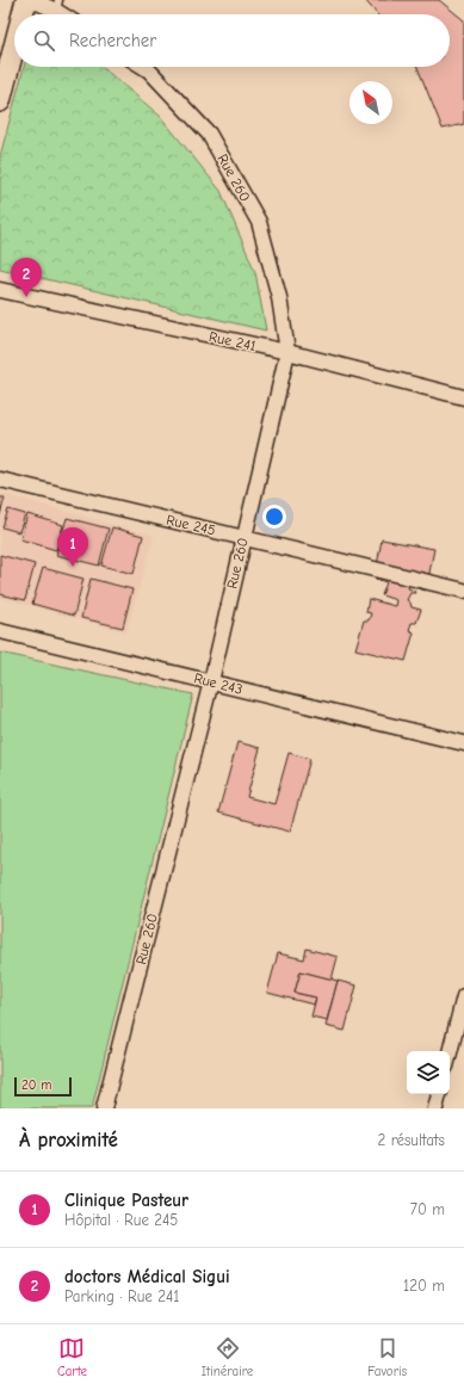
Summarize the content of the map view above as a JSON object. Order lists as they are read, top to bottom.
{
  "streets": {
    "street": [
      "Rue 260",
      "Rue 241",
      "Rue 245",
      "Rue 243"
    ]
  },
  "crossings": [
    ["Rue 260", "Rue 241"],
    ["Rue 260", "Rue 245"],
    ["Rue 260", "Rue 243"]
  ],
  "scale_bar": "20 m",
  "north": "top left",
  "page": {
    "search": "Rechercher",
    "pins": ["2", "1"],
    "scale": "20 m",
    "heading": ["À proximité", "2 résultats"],
    "list": [
      {
        "mark": "1",
        "name": "Clinique Pasteur",
        "note": "Hôpital · Rue 245",
        "value": "70 m"
      },
      {
        "mark": "2",
        "name": "doctors Médical Sigui",
        "note": "Parking · Rue 241",
        "value": "120 m"
      }
    ],
    "nav": ["Carte", "Itinéraire", "Favoris"]
  }
}
